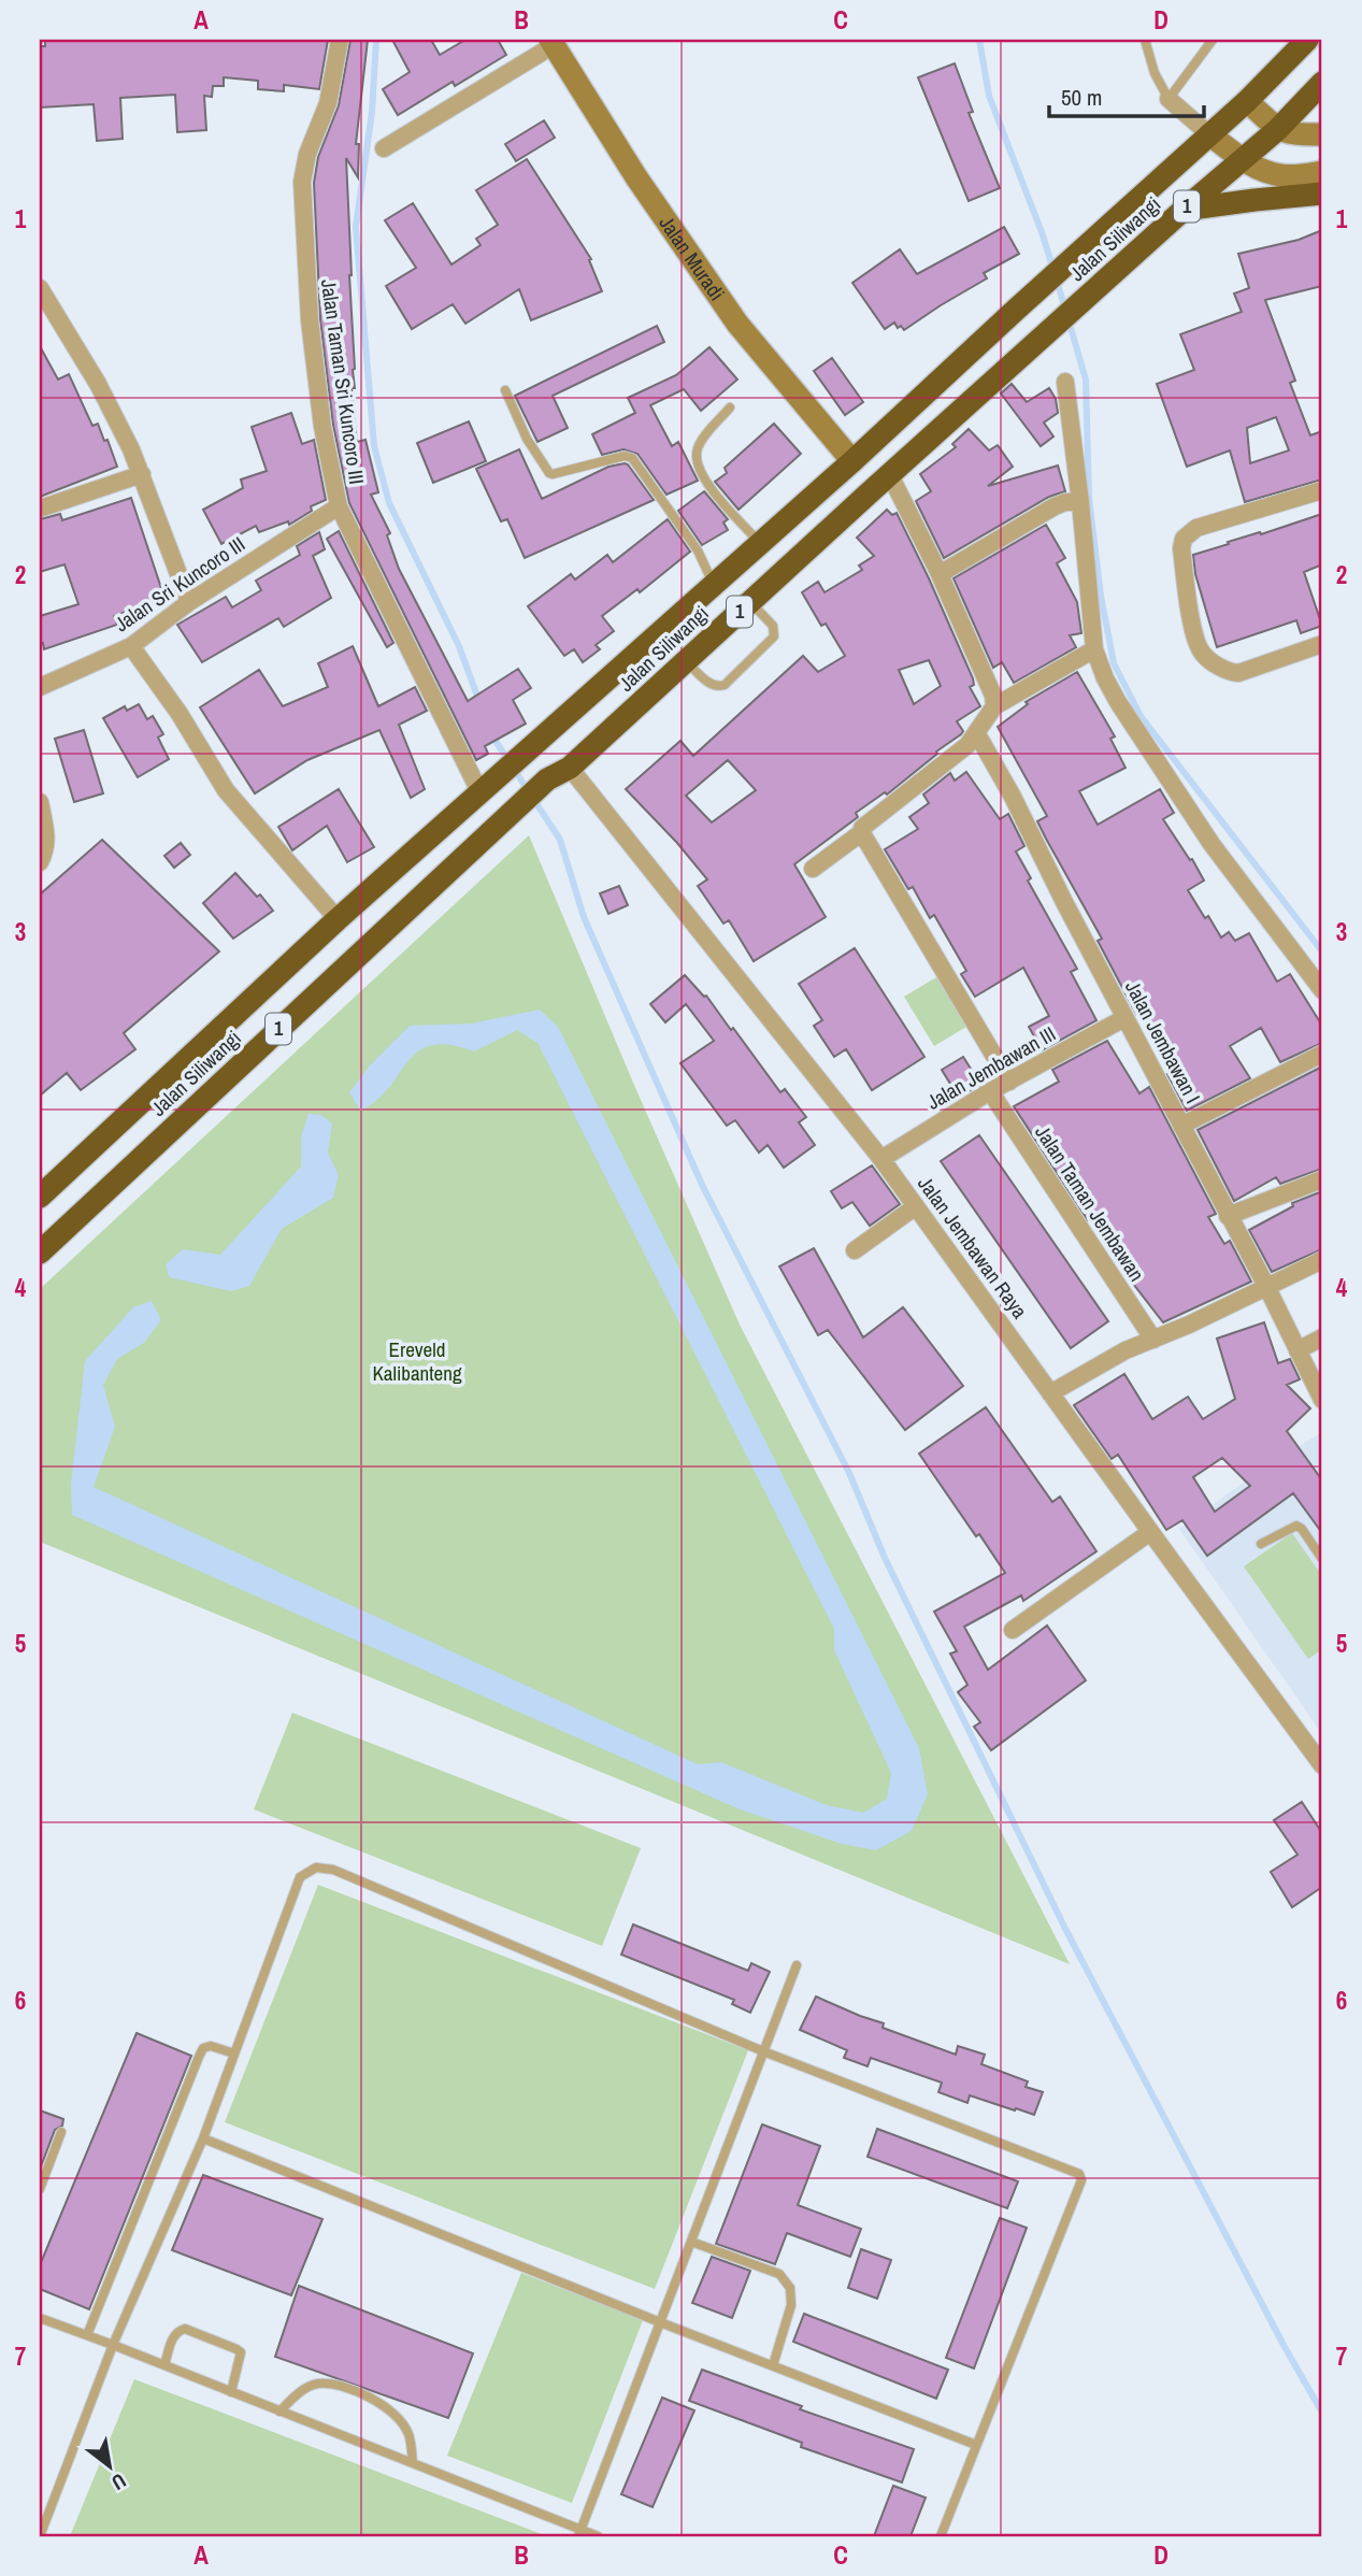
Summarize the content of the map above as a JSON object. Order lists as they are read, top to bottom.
{
  "streets": {
    "highway": ["1", "Jalan Siliwangi"],
    "street": [
      "Jalan Muradi",
      "Jalan Taman Sri Kuncoro III",
      "Jalan Sri Kuncoro III",
      "Jalan Jembawan I",
      "Jalan Jembawan III",
      "Jalan Taman Jembawan",
      "Jalan Jembawan Raya"
    ]
  },
  "crossings": [
    ["Jalan Siliwangi", "Jalan Muradi"],
    ["Jalan Siliwangi", "Jalan Taman Sri Kuncoro III"],
    ["Jalan Siliwangi", "Jalan Jembawan Raya"],
    ["Jalan Taman Sri Kuncoro III", "Jalan Sri Kuncoro III"],
    ["Jalan Jembawan I", "Jalan Jembawan III"],
    ["Jalan Jembawan III", "Jalan Taman Jembawan"],
    ["Jalan Jembawan III", "Jalan Jembawan Raya"]
  ],
  "parks": ["Ereveld Kalibanteng"],
  "scale_bar": "50 m",
  "north": "bottom right",
  "grid": {
    "columns": [
      "A",
      "B",
      "C",
      "D"
    ],
    "rows": [
      "1",
      "2",
      "3",
      "4",
      "5",
      "6",
      "7"
    ]
  }
}
